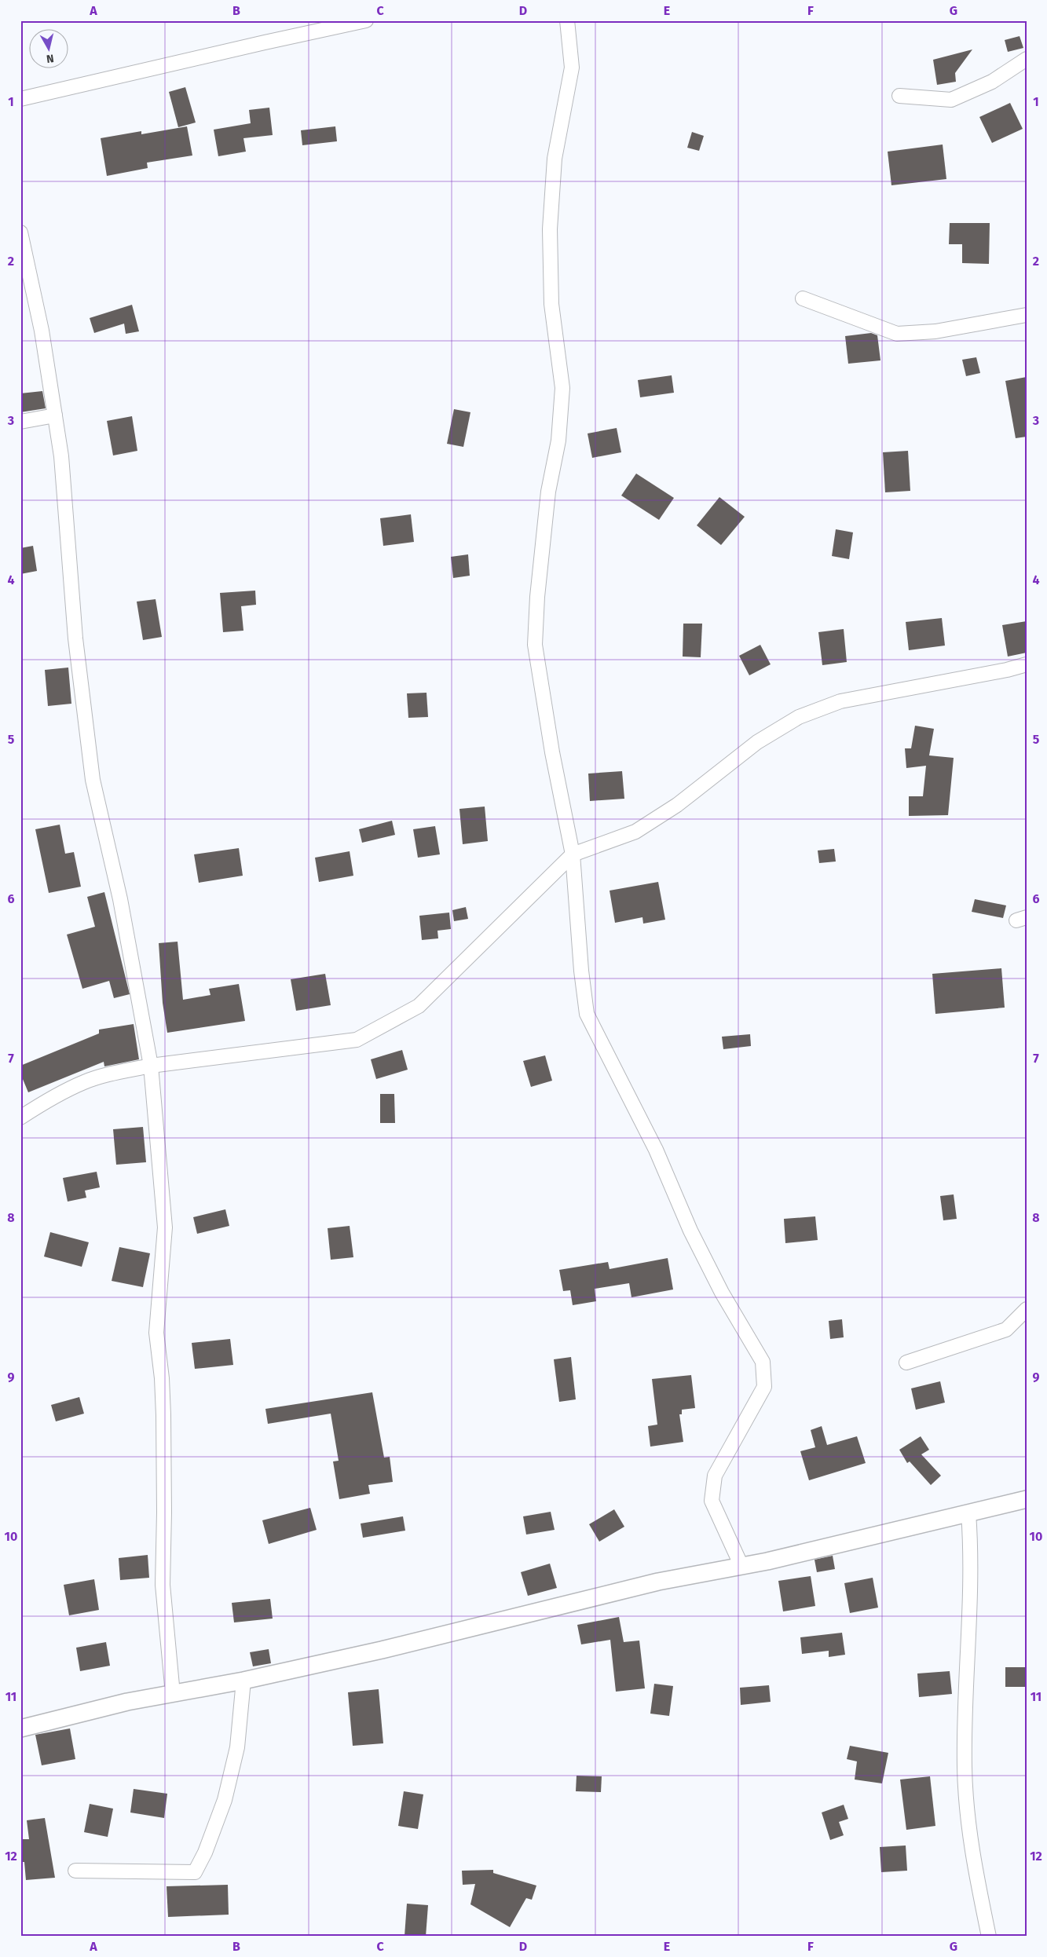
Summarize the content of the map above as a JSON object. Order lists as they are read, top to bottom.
{
  "north": "bottom",
  "grid": {
    "columns": [
      "A",
      "B",
      "C",
      "D",
      "E",
      "F",
      "G"
    ],
    "rows": [
      "1",
      "2",
      "3",
      "4",
      "5",
      "6",
      "7",
      "8",
      "9",
      "10",
      "11",
      "12"
    ]
  }
}
